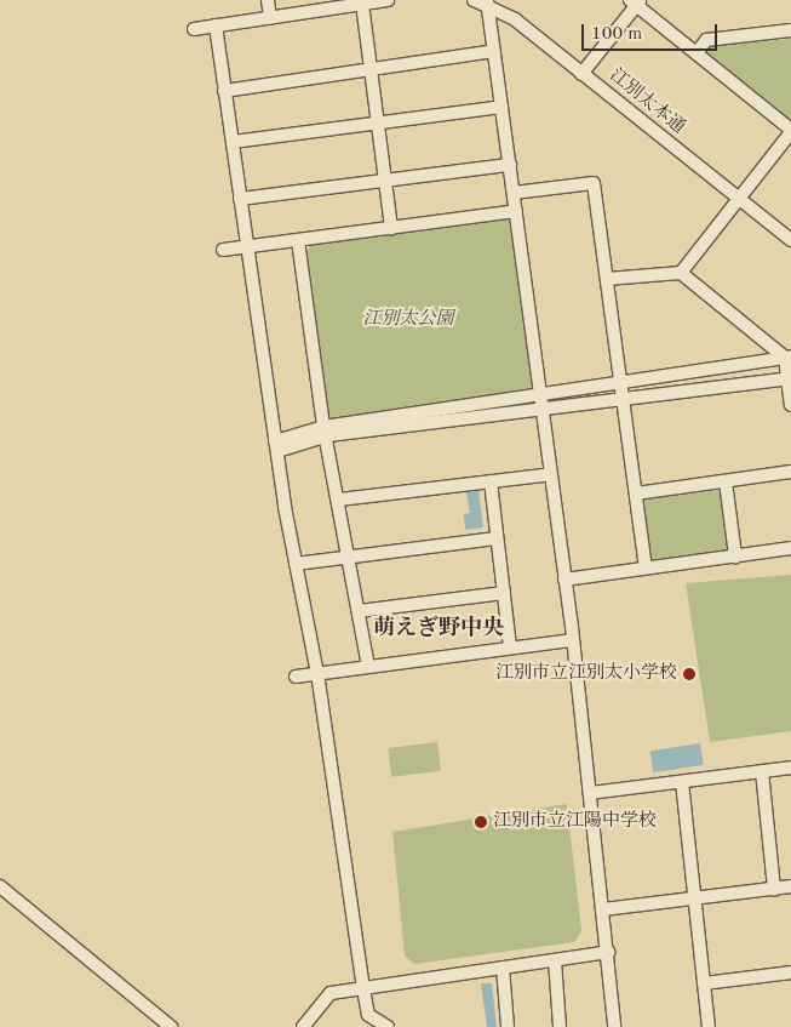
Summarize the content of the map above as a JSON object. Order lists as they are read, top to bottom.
{
  "streets": {
    "street": ["江別太本通"]
  },
  "districts": ["萌えぎ野中央"],
  "parks": ["江別太公園"],
  "places": ["江別市立江別太小学校", "江別市立江陽中学校"],
  "scale_bar": "100 m"
}
